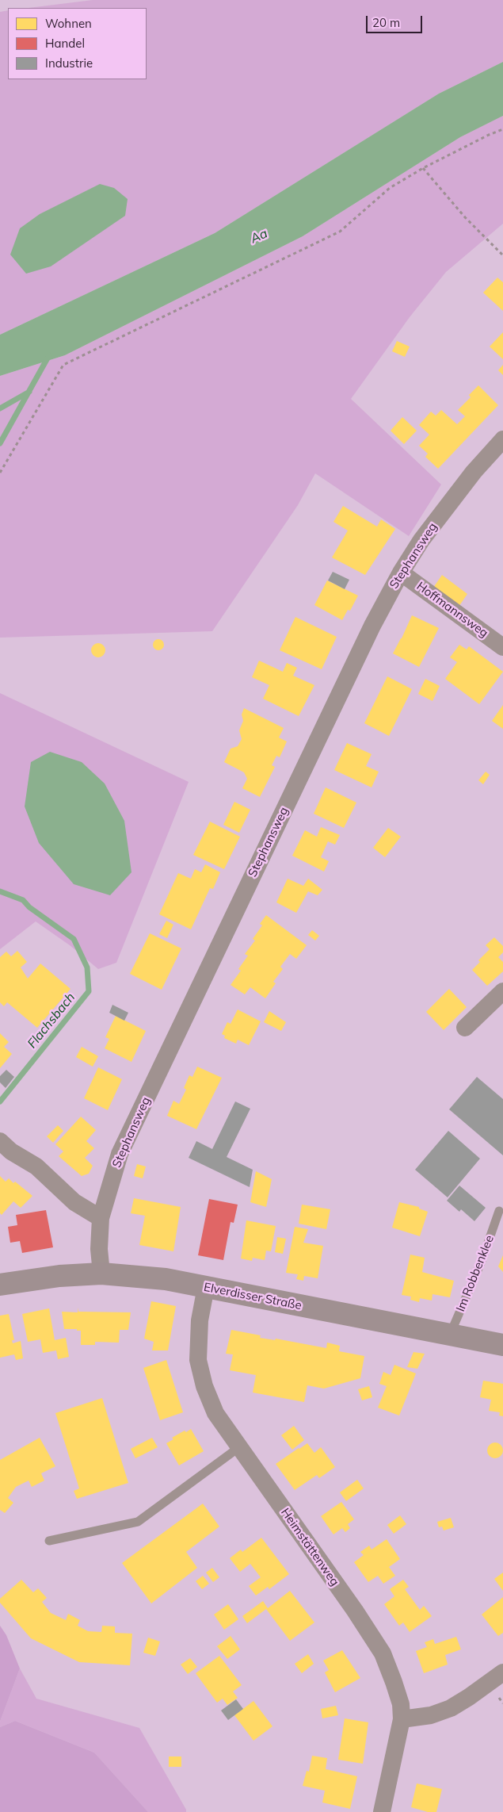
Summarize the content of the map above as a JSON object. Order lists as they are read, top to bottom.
{
  "streets": {
    "main road": ["Elverdisser Straße"],
    "street": ["Stephansweg", "Hoffmannsweg", "Heimstättenweg"],
    "lane": ["Im Robbenklee"]
  },
  "crossings": [
    ["Stephansweg", "Hoffmannsweg"],
    ["Stephansweg", "Elverdisser Straße"],
    ["Im Robbenklee", "Elverdisser Straße"],
    ["Elverdisser Straße", "Heimstättenweg"]
  ],
  "water": ["Aa", "Flachsbach"],
  "legend": ["Wohnen", "Handel", "Industrie"],
  "scale_bar": "20 m"
}
